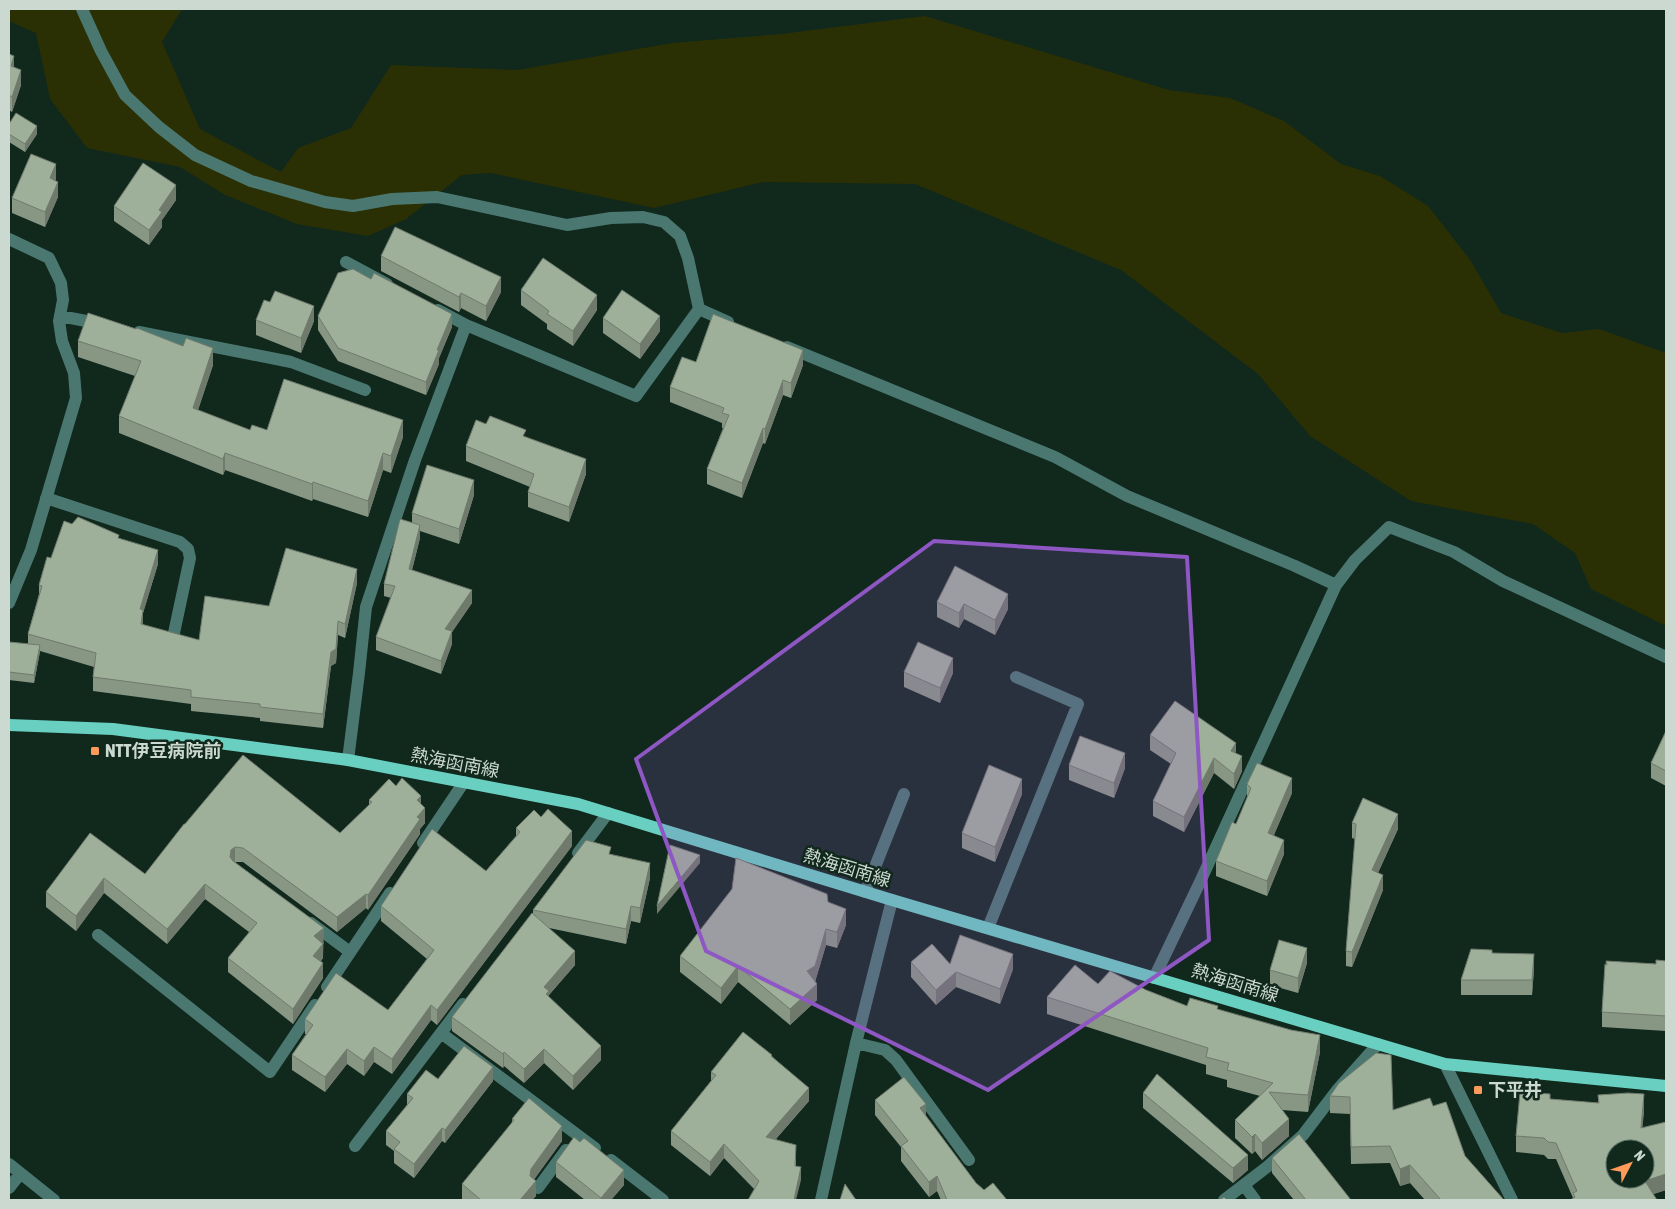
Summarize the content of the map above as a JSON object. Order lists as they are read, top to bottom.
{
  "streets": {
    "main road": ["熱海函南線"]
  },
  "places": {
    "transit": ["NTT伊豆病院前", "下平井"]
  },
  "north": "top right"
}
